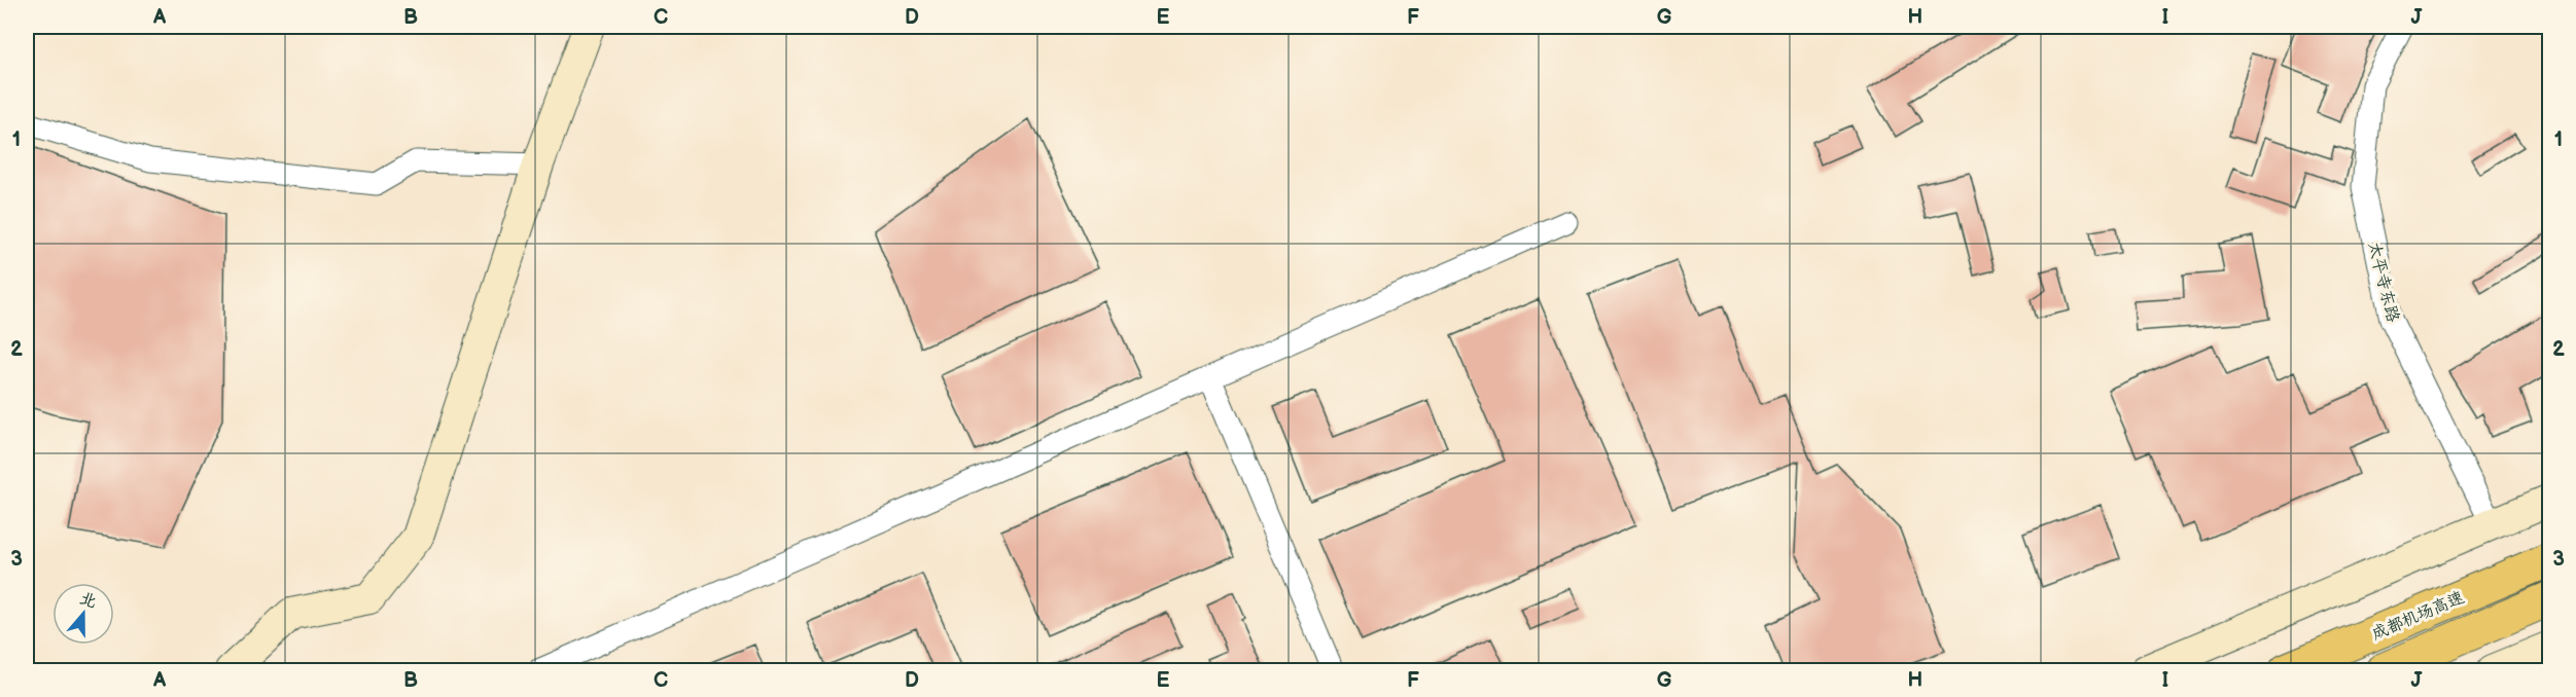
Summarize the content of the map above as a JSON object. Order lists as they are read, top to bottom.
{
  "streets": {
    "highway": ["成都机场高速"],
    "street": ["太平寺东路"]
  },
  "north": "top",
  "grid": {
    "columns": [
      "A",
      "B",
      "C",
      "D",
      "E",
      "F",
      "G",
      "H",
      "I",
      "J"
    ],
    "rows": ["1", "2", "3"]
  }
}
